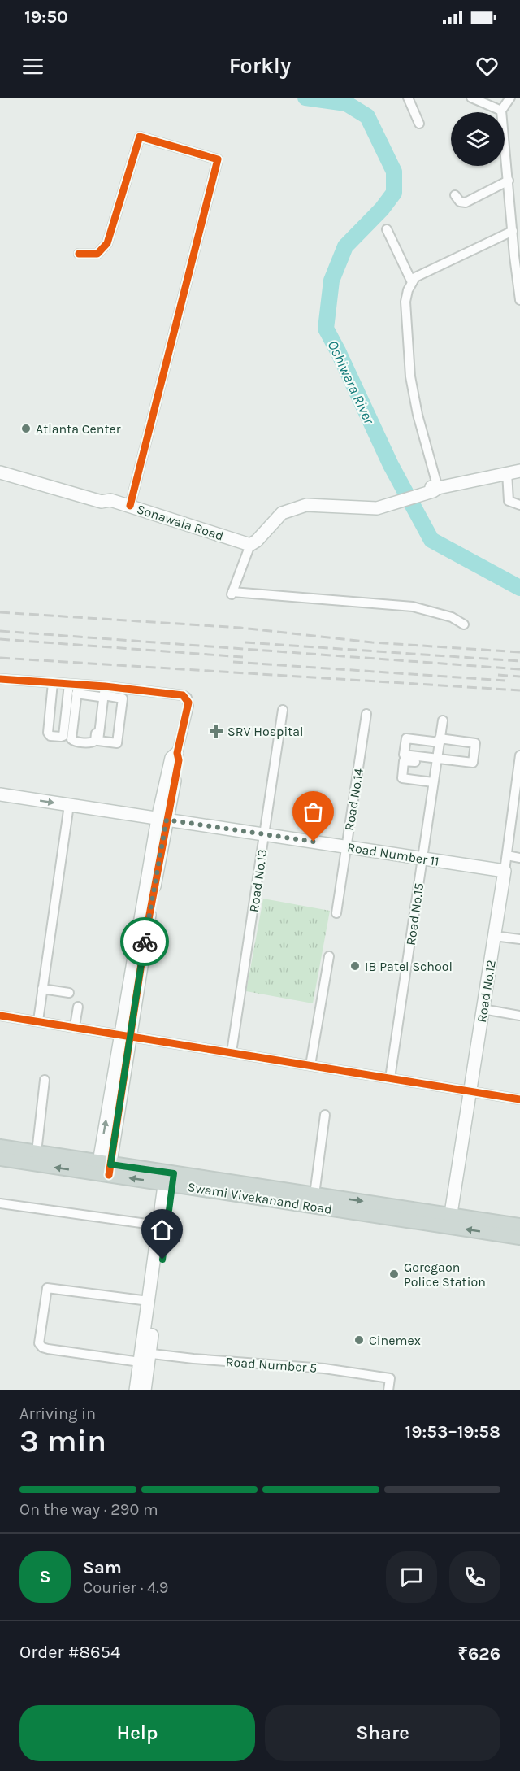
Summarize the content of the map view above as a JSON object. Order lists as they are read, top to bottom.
{
  "streets": {
    "main road": ["Swami Vivekanand Road"],
    "street": [
      "Sonawala Road",
      "Road No.14",
      "Road Number 11",
      "Road No.13",
      "Road No.15",
      "Road No.12",
      "Road Number 5"
    ]
  },
  "crossings": [
    ["Road No.14", "Road Number 11"],
    ["Road Number 11", "Road No.13"],
    ["Road Number 11", "Road No.15"],
    ["Road Number 11", "Road No.12"],
    ["Road No.12", "Swami Vivekanand Road"]
  ],
  "water": ["Oshiwara River"],
  "places": {
    "other": [
      "Atlanta Center",
      "IB Patel School",
      "Goregaon Police Station",
      "Cinemex"
    ],
    "health": ["SRV Hospital"]
  },
  "page": {
    "status": "19:50",
    "header": "Forkly",
    "heading": ["3 min", "Arriving in", "19:53–19:58"],
    "panel": [
      "Sam",
      "Courier · 4.9",
      "Order #8654",
      "₹626"
    ],
    "bar": "On the way · 290 m",
    "round": "S",
    "buttons": ["Help", "Share"]
  }
}
